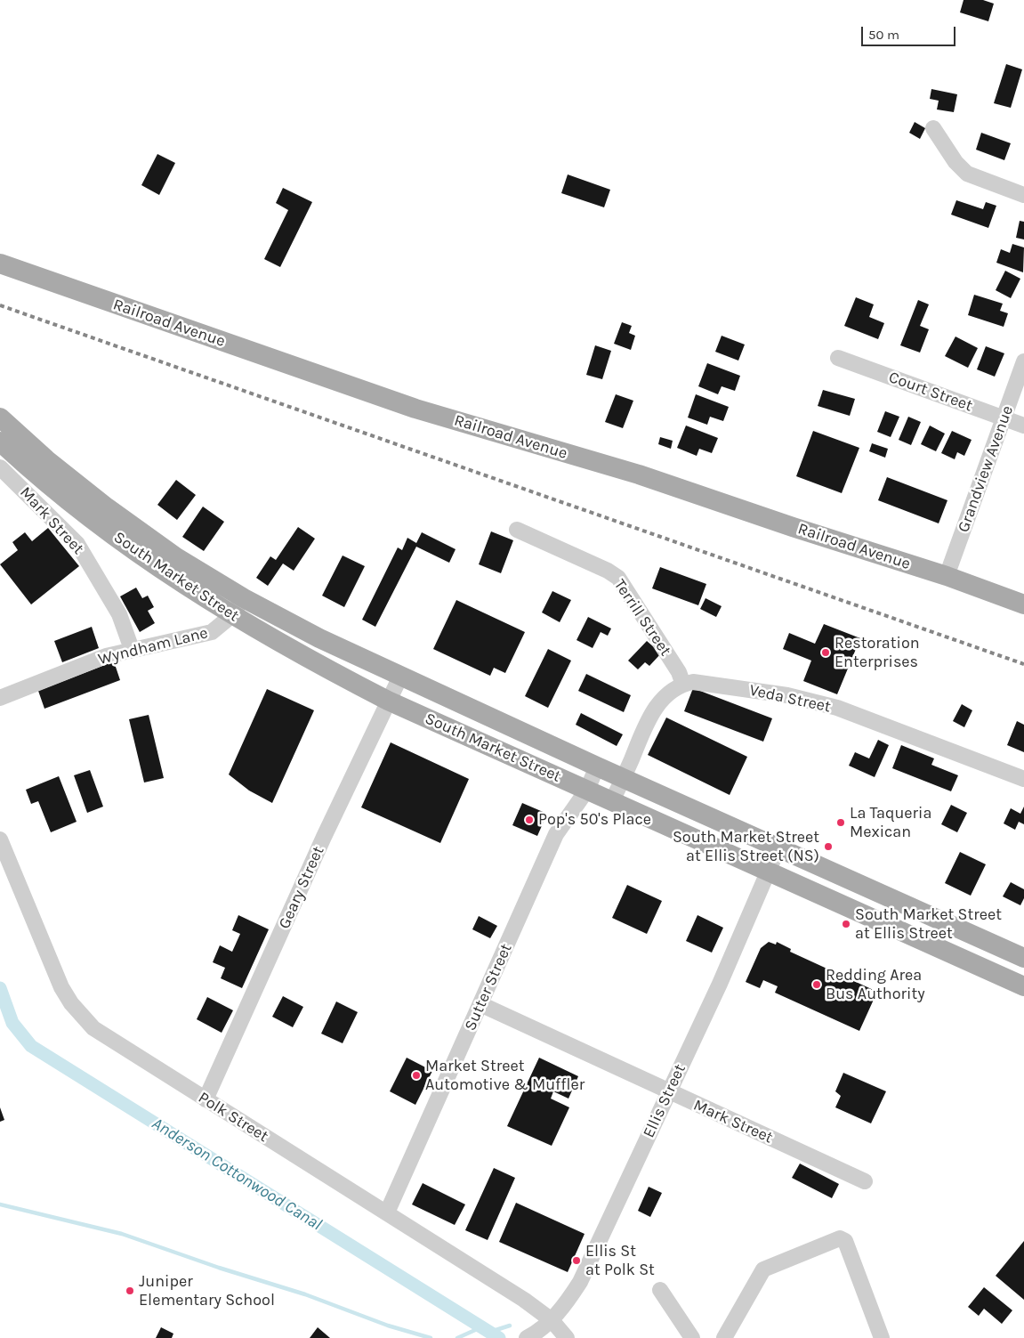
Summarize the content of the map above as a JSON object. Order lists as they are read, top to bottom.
{
  "streets": {
    "main road": ["Railroad Avenue", "South Market Street"],
    "street": [
      "Court Street",
      "Grandview Avenue",
      "Mark Street",
      "Terrill Street",
      "Wyndham Lane",
      "Veda Street",
      "Geary Street",
      "Sutter Street",
      "Ellis Street",
      "Polk Street"
    ]
  },
  "crossings": [
    ["Railroad Avenue", "Grandview Avenue"],
    ["Court Street", "Grandview Avenue"],
    ["Mark Street", "Wyndham Lane"],
    ["Mark Street", "Sutter Street"],
    ["Mark Street", "Ellis Street"],
    ["South Market Street", "Wyndham Lane"],
    ["South Market Street", "Veda Street"],
    ["South Market Street", "Geary Street"],
    ["South Market Street", "Sutter Street"],
    ["South Market Street", "Ellis Street"],
    ["Terrill Street", "Veda Street"],
    ["Geary Street", "Polk Street"],
    ["Sutter Street", "Polk Street"],
    ["Ellis Street", "Polk Street"]
  ],
  "water": ["Anderson Cottonwood Canal"],
  "places": [
    "Restoration Enterprises",
    "Pop's 50's Place",
    "La Taqueria Mexican",
    "South Market Street at Ellis Street (NS)",
    "South Market Street at Ellis Street",
    "Redding Area Bus Authority",
    "Market Street Automotive & Muffler",
    "Ellis St at Polk St",
    "Juniper Elementary School"
  ],
  "scale_bar": "50 m"
}
